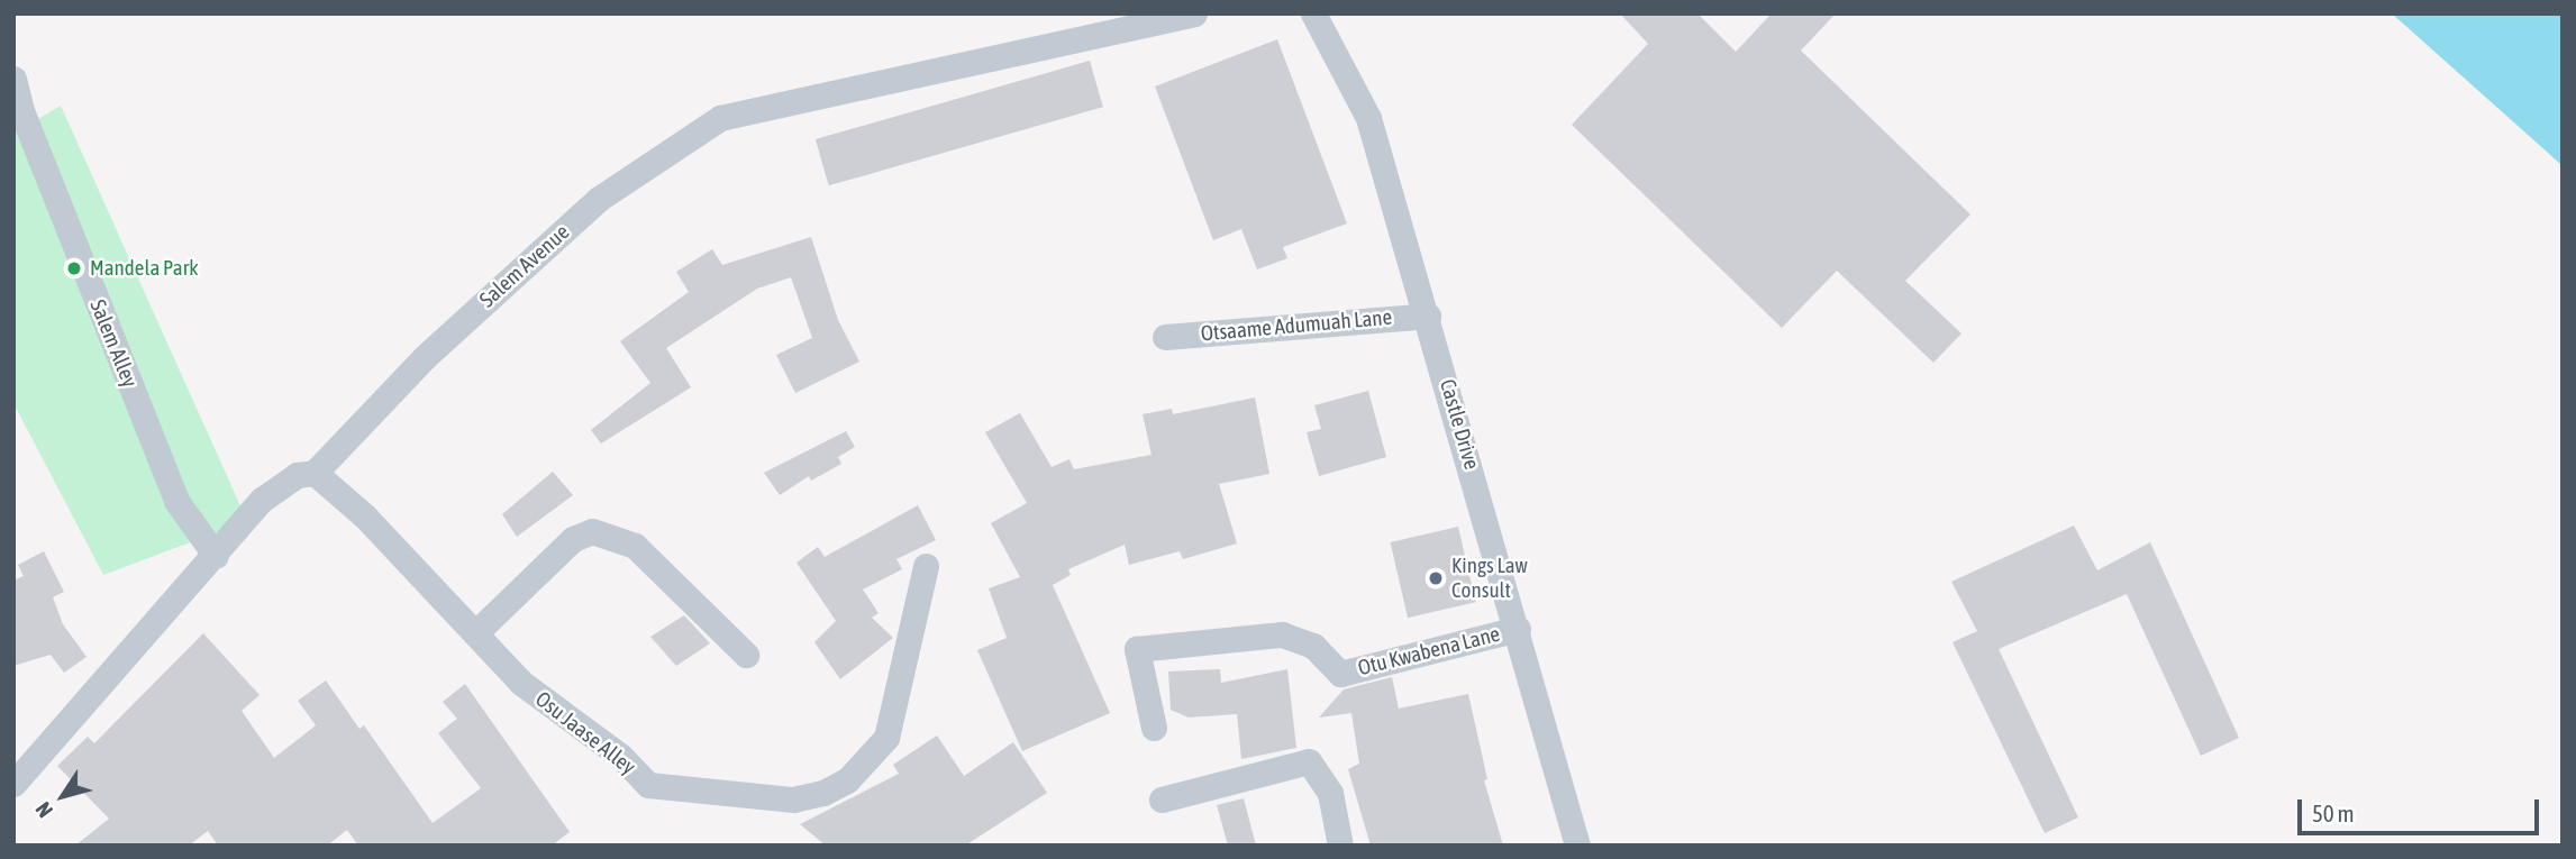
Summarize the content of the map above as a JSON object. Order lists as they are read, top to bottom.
{
  "streets": {
    "street": [
      "Salem Avenue",
      "Otsaame Adumuah Lane",
      "Salem Alley",
      "Castle Drive",
      "Otu Kwabena Lane",
      "Osu Jaase Alley"
    ]
  },
  "crossings": [
    ["Salem Avenue", "Salem Alley"],
    ["Salem Avenue", "Osu Jaase Alley"],
    ["Otsaame Adumuah Lane", "Castle Drive"],
    ["Castle Drive", "Otu Kwabena Lane"]
  ],
  "places": ["Mandela Park", "Kings Law Consult"],
  "scale_bar": "50 m",
  "north": "bottom left"
}
